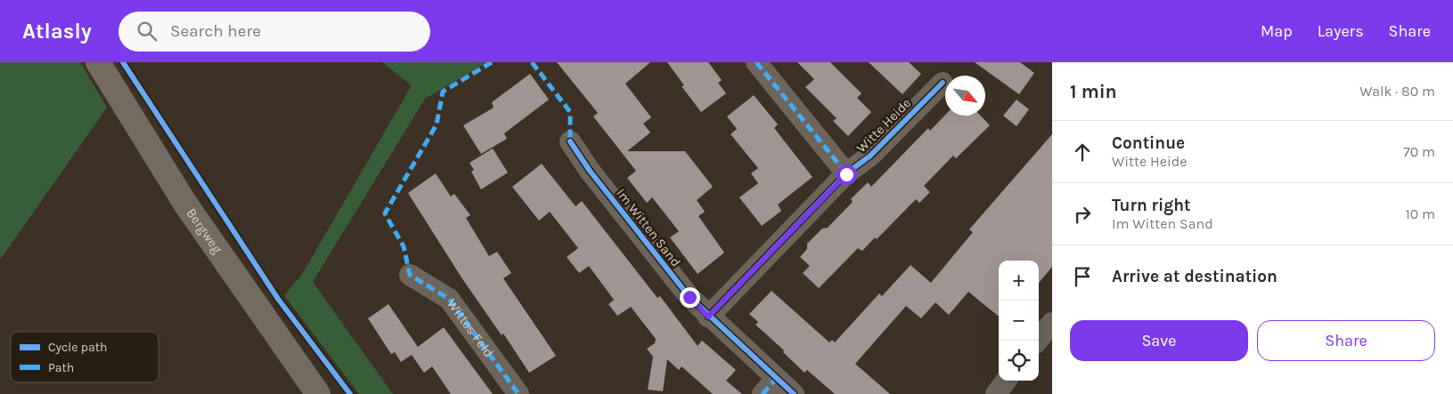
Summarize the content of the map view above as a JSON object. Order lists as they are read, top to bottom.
{
  "streets": {
    "main road": ["Bergweg"],
    "street": ["Witte Heide", "Im Witten Sand", "Wittes Feld"]
  },
  "crossings": [
    ["Witte Heide", "Im Witten Sand"]
  ],
  "legend": ["Cycle path", "Path"],
  "north": "bottom right",
  "page": {
    "header": "Atlasly",
    "search": "Search here",
    "nav": ["Map", "Layers", "Share"],
    "heading": ["1 min", "Walk · 80 m"],
    "list": [
      ["Continue", "Witte Heide", "70 m"],
      ["Turn right", "Im Witten Sand", "10 m"],
      "Arrive at destination"
    ],
    "map_buttons": ["+", "−"],
    "buttons": ["Save", "Share"]
  }
}
